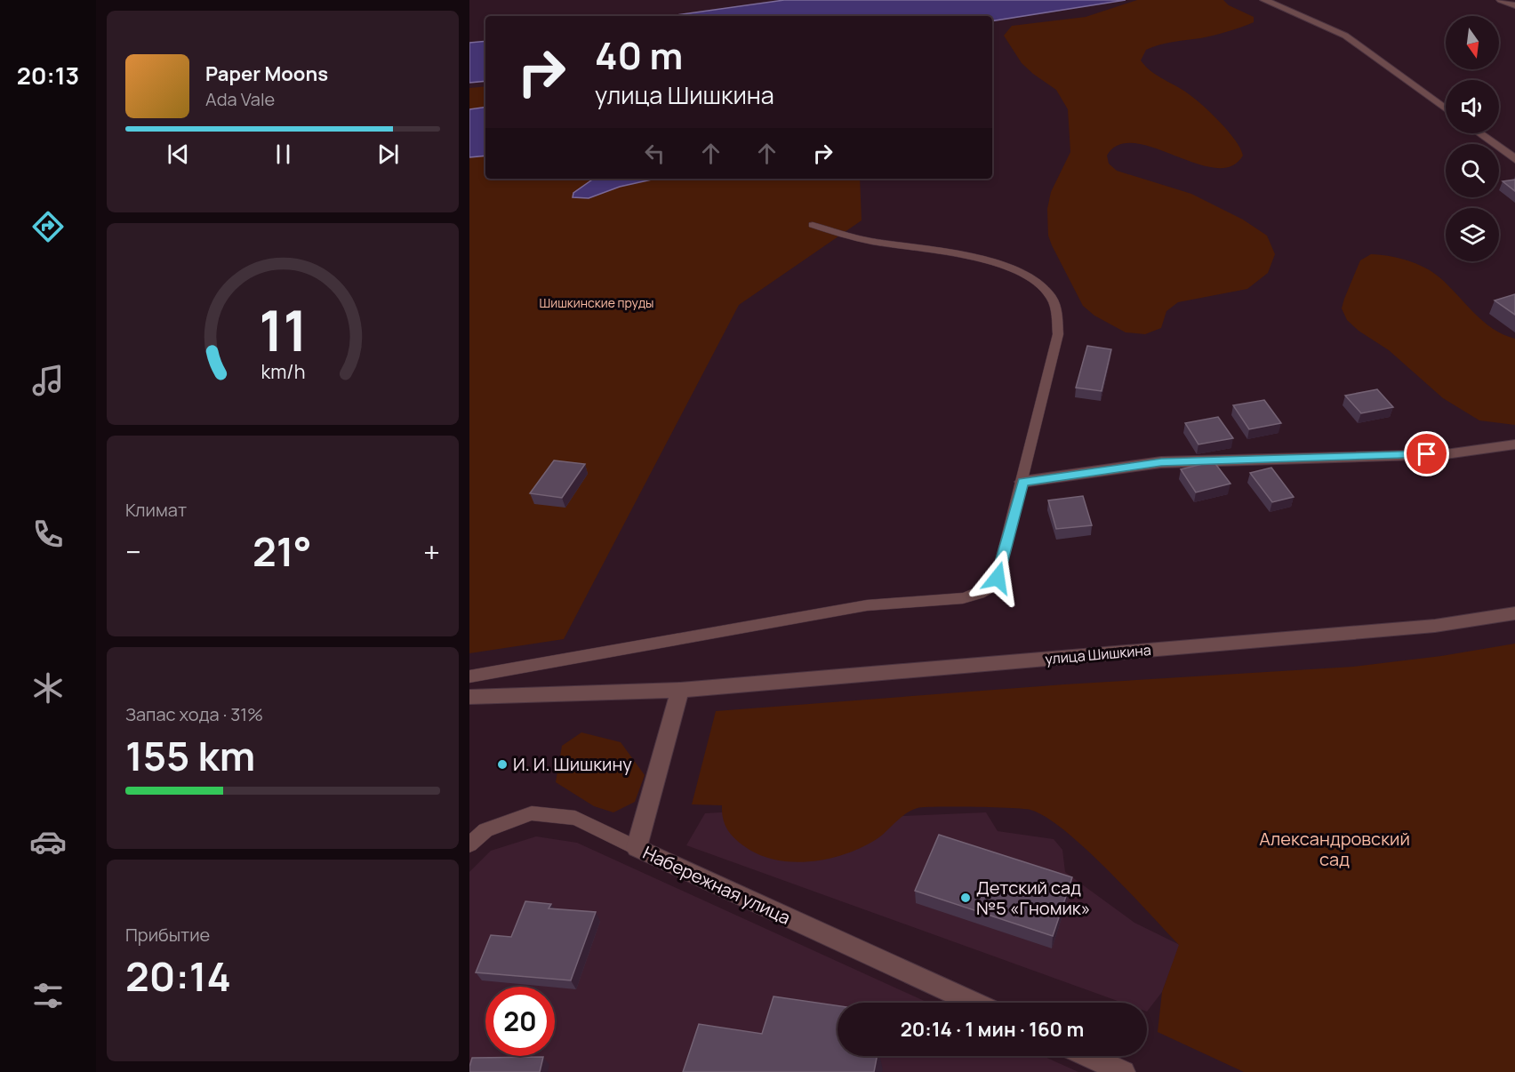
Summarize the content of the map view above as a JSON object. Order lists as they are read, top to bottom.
{
  "streets": {
    "street": ["улица Шишкина", "Набережная улица"]
  },
  "crossings": [
    ["улица Шишкина", "Набережная улица"]
  ],
  "parks": ["Шишкинские пруды", "Александровский сад"],
  "places": ["И. И. Шишкину", "Детский сад №5 «Гномик»"],
  "north": "bottom",
  "page": {
    "tabs": "20:13",
    "turn": ["40 m", "улица Шишкина"],
    "song": ["Paper Moons", "Ada Vale"],
    "tile": [
      "Климат",
      ["Запас хода · 31%", "155 km"],
      ["Прибытие", "20:14"]
    ],
    "heat": ["−", "21°", "+"],
    "limit": "20",
    "trip": "20:14 · 1 мин · 160 m",
    "gauge": ["11", "km/h"]
  }
}
